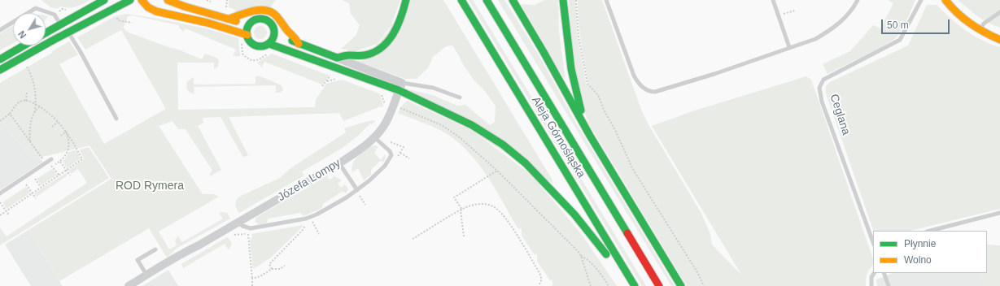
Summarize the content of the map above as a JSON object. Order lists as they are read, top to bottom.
{
  "streets": {
    "main road": ["Aleja Górnośląska"],
    "street": ["Józefa Lompy"],
    "lane": ["Ceglana"]
  },
  "parks": ["ROD Rymera"],
  "legend": ["Płynnie", "Wolno"],
  "scale_bar": "50 m",
  "north": "bottom left"
}
